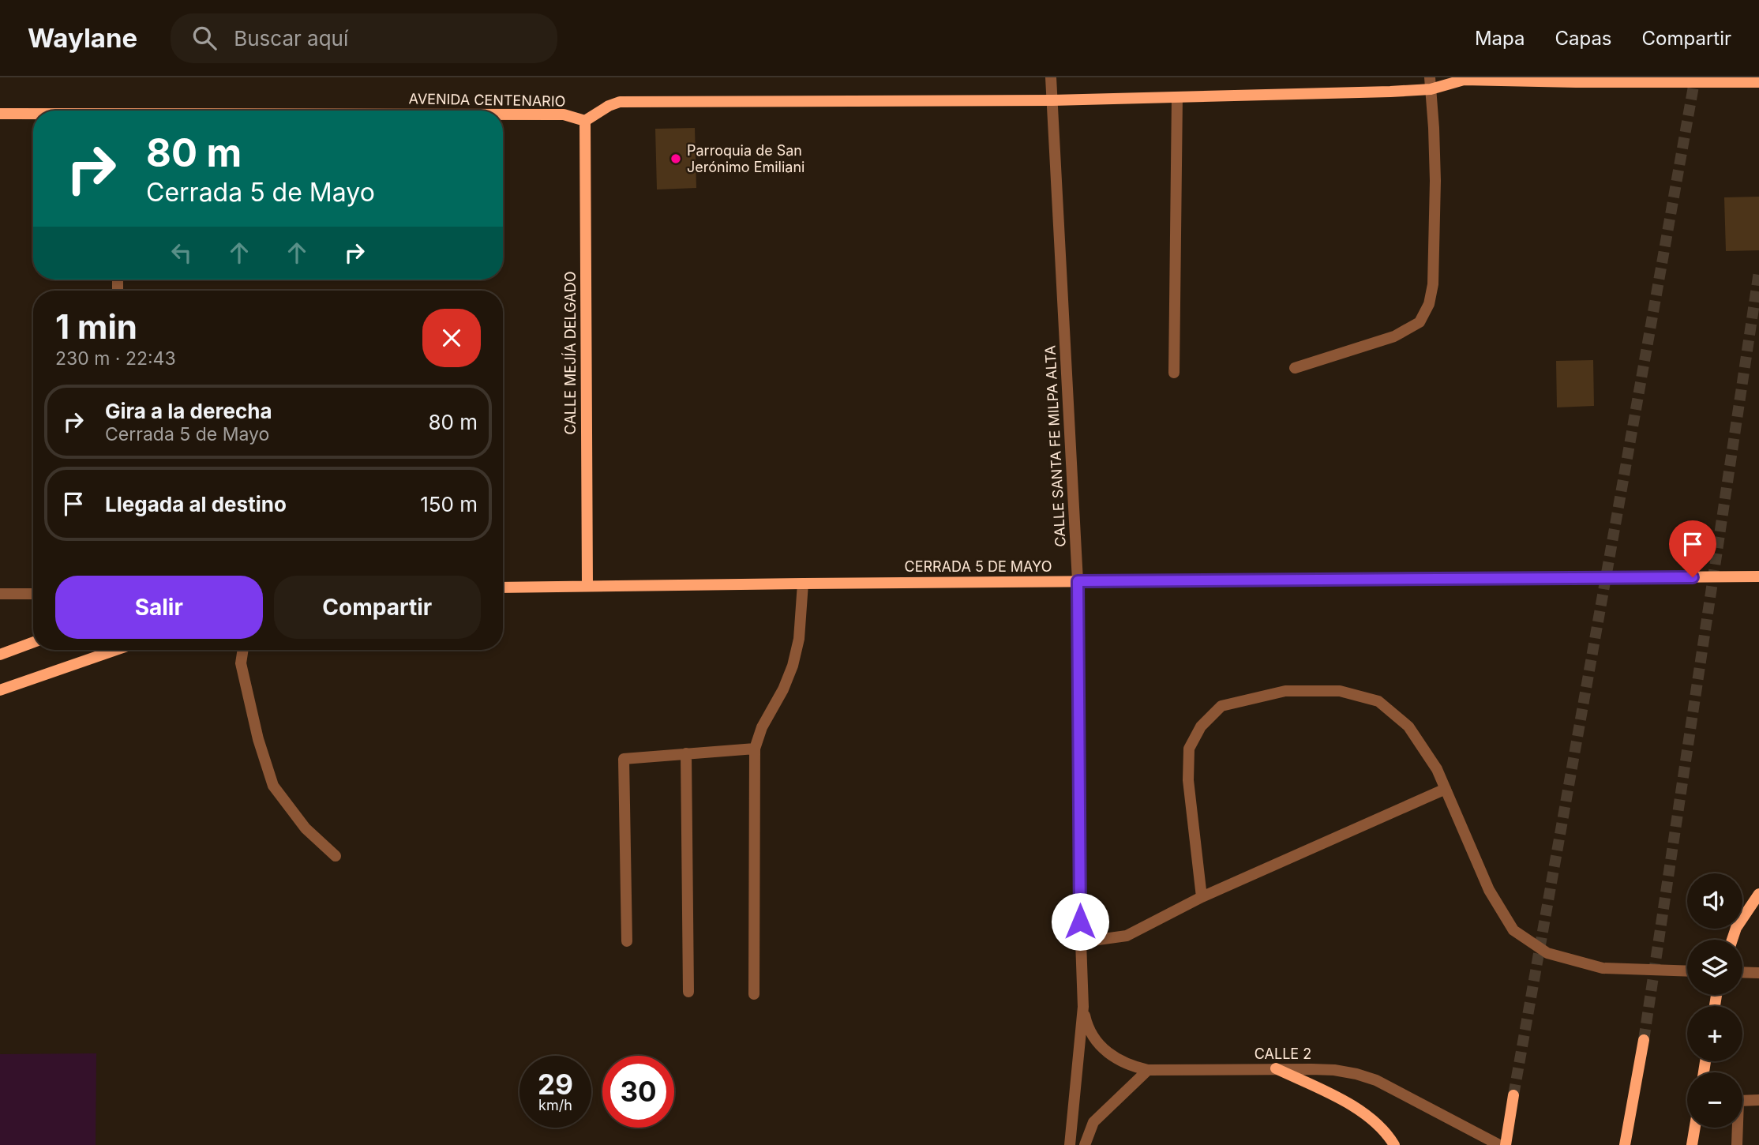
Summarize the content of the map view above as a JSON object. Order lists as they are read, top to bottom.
{
  "streets": {
    "main road": ["AVENIDA CENTENARIO", "CALLE MEJÍA DELGADO", "CERRADA 5 DE MAYO"],
    "street": ["CALLE SANTA FE MILPA ALTA", "CALLE 2"]
  },
  "crossings": [
    ["AVENIDA CENTENARIO", "CALLE MEJÍA DELGADO"],
    ["CALLE MEJÍA DELGADO", "CERRADA 5 DE MAYO"],
    ["CALLE SANTA FE MILPA ALTA", "CERRADA 5 DE MAYO"],
    ["CALLE SANTA FE MILPA ALTA", "CALLE 2"]
  ],
  "places": ["Parroquia de San Jerónimo Emiliani"],
  "page": {
    "header": "Waylane",
    "search": "Buscar aquí",
    "nav": ["Mapa", "Capas", "Compartir"],
    "turn": ["80 m", "Cerrada 5 de Mayo"],
    "heading": ["1 min", "230 m · 22:43"],
    "list": [
      {
        "name": "Gira a la derecha",
        "note": "Cerrada 5 de Mayo",
        "value": "80 m"
      },
      {
        "name": "Llegada al destino",
        "value": "150 m"
      }
    ],
    "buttons": ["Salir", "Compartir"],
    "map_buttons": ["+", "−"],
    "speed": "29 km/h",
    "limit": "30"
  }
}
